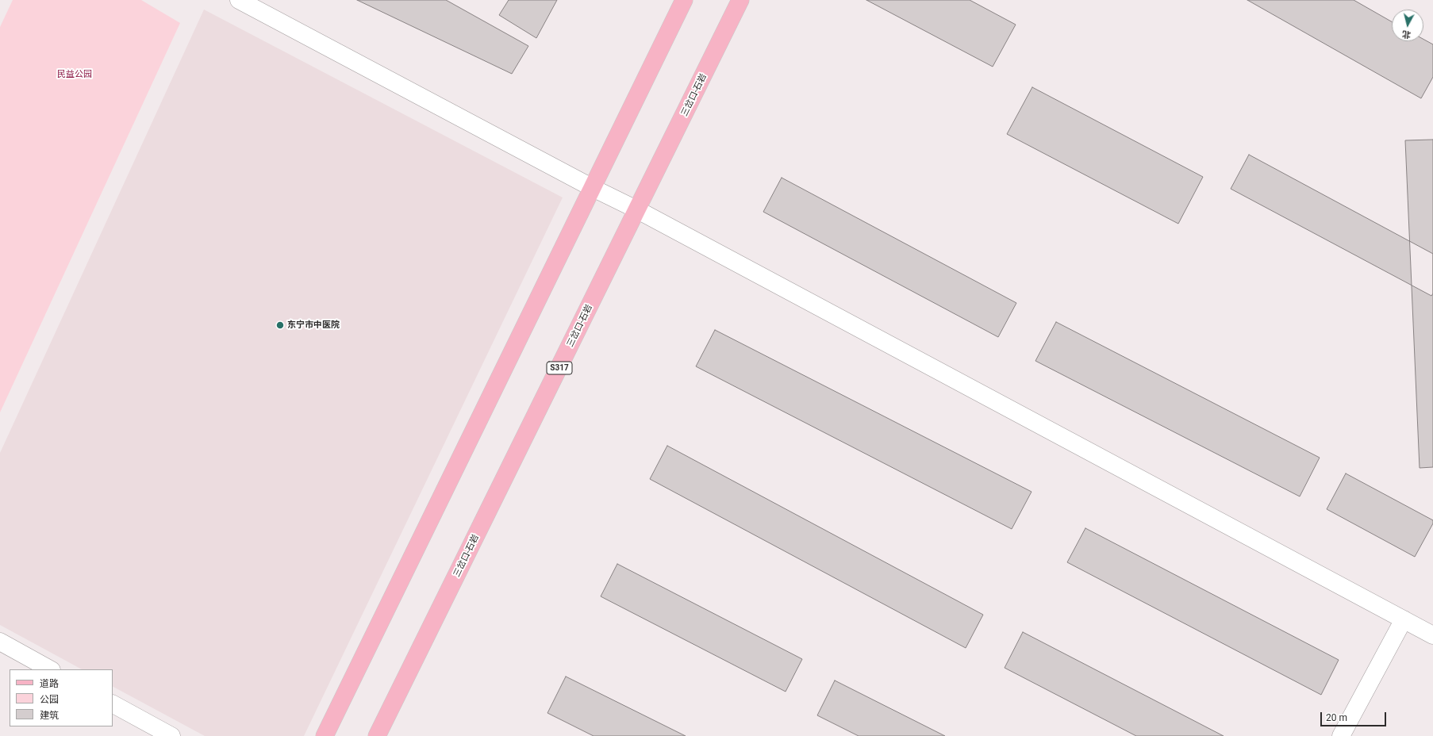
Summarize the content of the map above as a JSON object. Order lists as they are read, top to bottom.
{
  "streets": {
    "main road": ["三岔口-石岩", "S317"]
  },
  "parks": ["民益公园"],
  "places": ["东宁市中医院"],
  "legend": ["道路", "公园", "建筑"],
  "scale_bar": "20 m",
  "north": "bottom"
}
